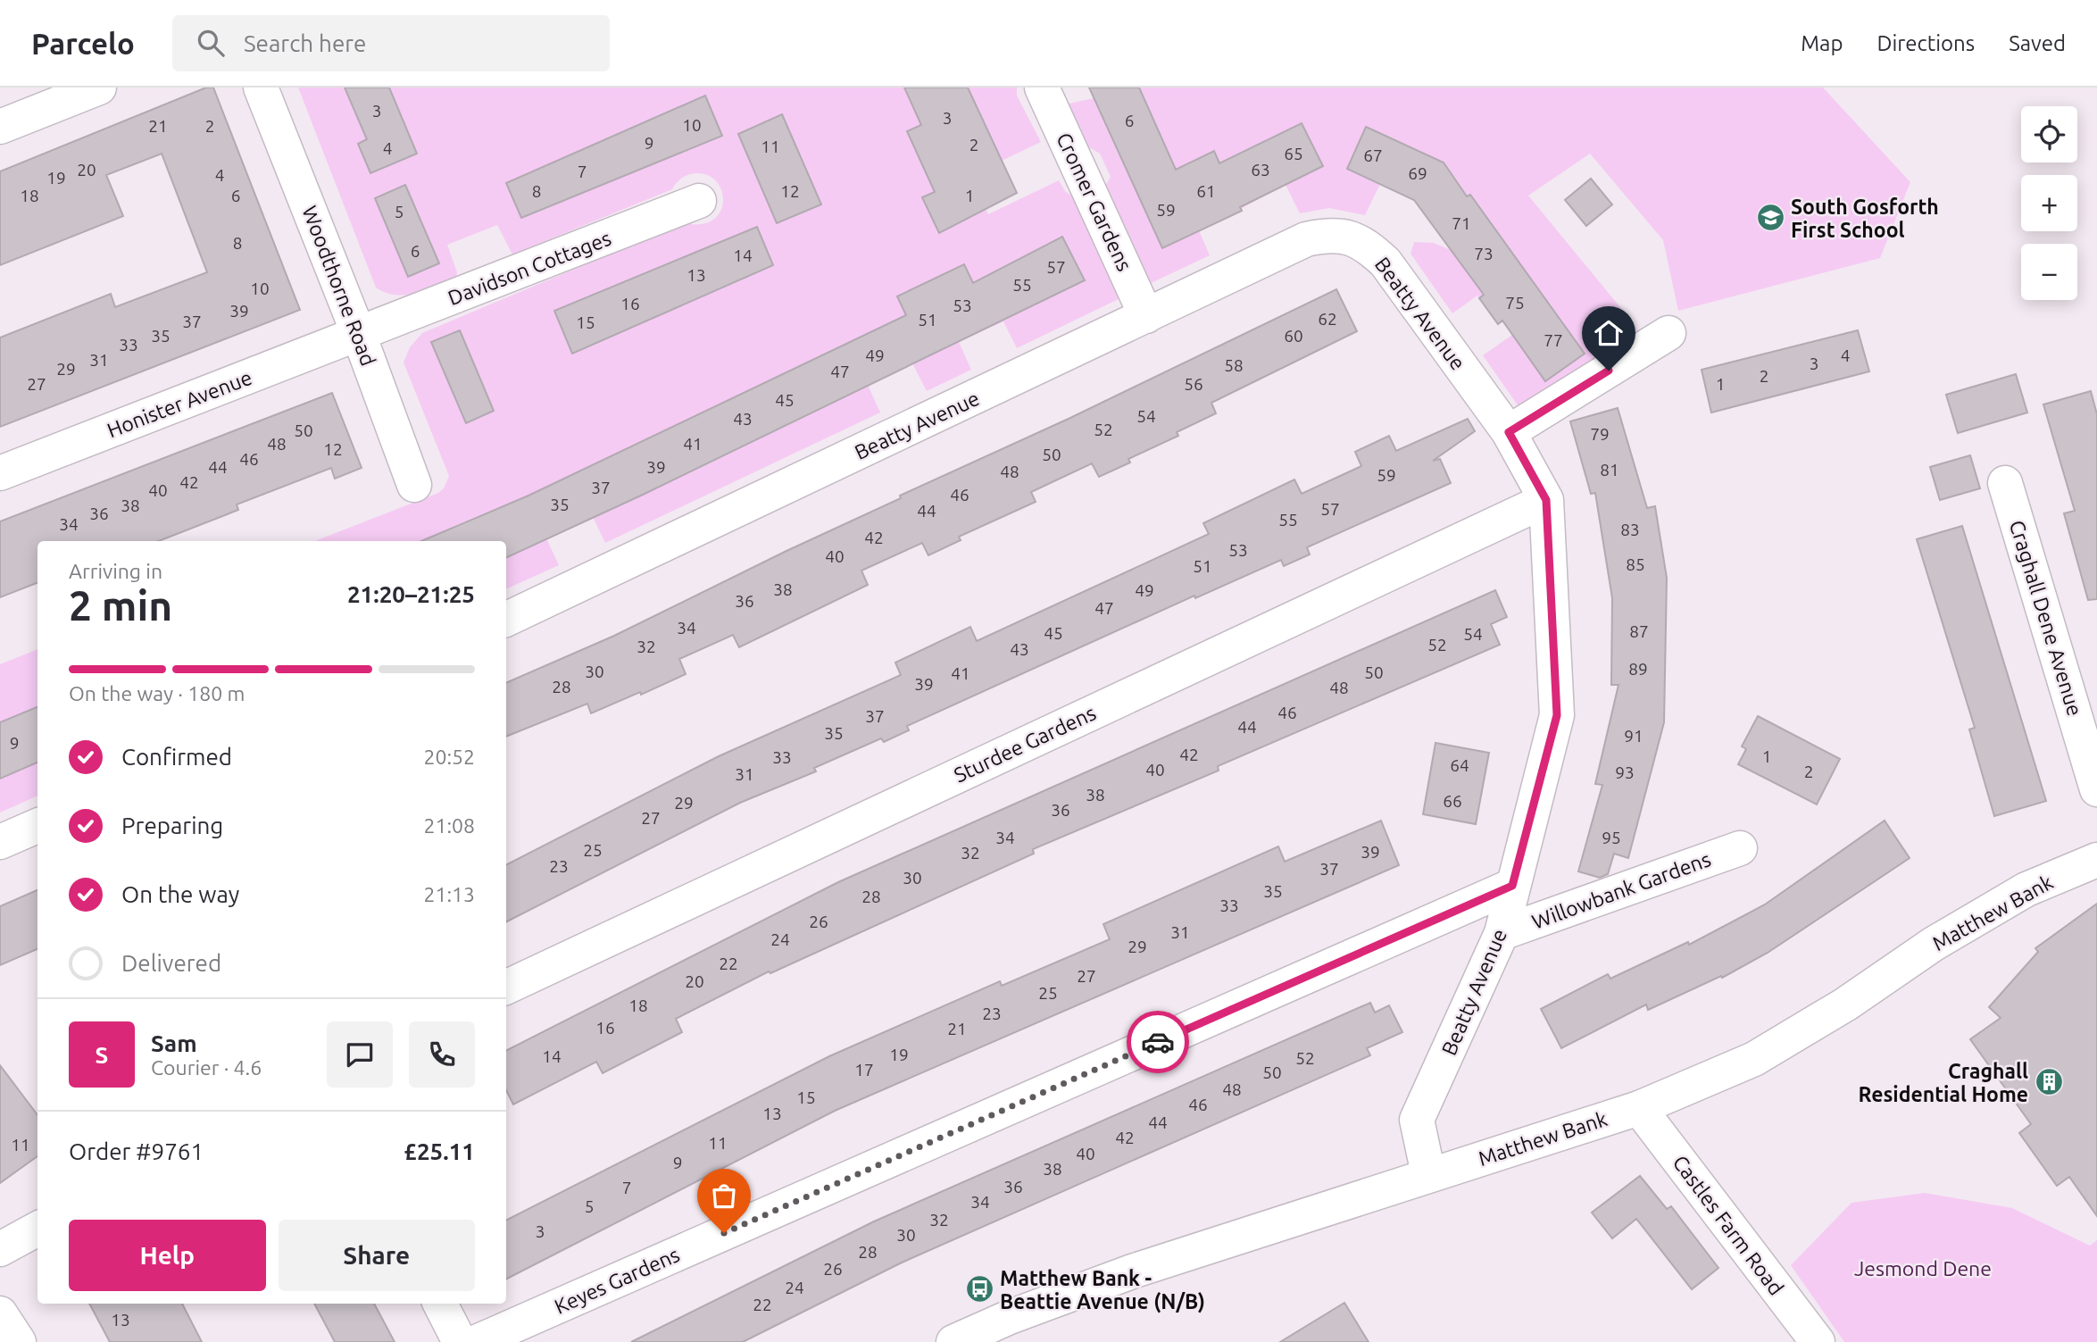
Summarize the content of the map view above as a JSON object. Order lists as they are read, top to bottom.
{
  "streets": {
    "street": [
      "Cromer Gardens",
      "Davidson Cottages",
      "Woodthorne Road",
      "Beatty Avenue",
      "Honister Avenue",
      "Craghall Dene Avenue",
      "Sturdee Gardens",
      "Willowbank Gardens",
      "Matthew Bank",
      "Castles Farm Road",
      "Keyes Gardens"
    ]
  },
  "crossings": [
    ["Cromer Gardens", "Beatty Avenue"],
    ["Davidson Cottages", "Woodthorne Road"],
    ["Davidson Cottages", "Honister Avenue"],
    ["Woodthorne Road", "Honister Avenue"],
    ["Beatty Avenue", "Sturdee Gardens"],
    ["Beatty Avenue", "Willowbank Gardens"],
    ["Beatty Avenue", "Matthew Bank"],
    ["Beatty Avenue", "Keyes Gardens"],
    ["Matthew Bank", "Castles Farm Road"]
  ],
  "parks": ["Jesmond Dene"],
  "places": {
    "school or university": ["South Gosforth First School"],
    "building": ["Craghall Residential Home"],
    "bus stop": ["Matthew Bank - Beattie Avenue (N/B)"]
  },
  "house_numbers": [
    "3",
    "3",
    "6",
    "10",
    "21",
    "2",
    "9",
    "2",
    "11",
    "4",
    "65",
    "67",
    "20",
    "63",
    "7",
    "69",
    "4",
    "19",
    "8",
    "12",
    "61",
    "18",
    "6",
    "1",
    "59",
    "5",
    "71",
    "8",
    "6",
    "73",
    "14",
    "57",
    "13",
    "55",
    "10",
    "75",
    "16",
    "53",
    "39",
    "62",
    "51",
    "37",
    "15",
    "35",
    "60",
    "77",
    "33",
    "49",
    "4",
    "31",
    "3",
    "58",
    "29",
    "47",
    "2",
    "27",
    "56",
    "1",
    "45",
    "54",
    "43",
    "52",
    "50",
    "79",
    "48",
    "41",
    "12",
    "50",
    "46",
    "44",
    "39",
    "81",
    "48",
    "59",
    "42",
    "37",
    "40",
    "46",
    "35",
    "38",
    "57",
    "44",
    "36",
    "55",
    "34",
    "83",
    "42",
    "53",
    "40",
    "85",
    "51",
    "38",
    "49",
    "36",
    "47",
    "34",
    "87",
    "45",
    "54",
    "52",
    "32",
    "43",
    "89",
    "30",
    "50",
    "41",
    "39",
    "28",
    "48",
    "46",
    "37",
    "44",
    "35",
    "91",
    "9",
    "42",
    "1",
    "33",
    "64",
    "40",
    "2",
    "93",
    "31",
    "38",
    "66",
    "29",
    "36",
    "27",
    "34",
    "95",
    "25",
    "39",
    "32",
    "23",
    "37",
    "30",
    "35",
    "28",
    "33",
    "26",
    "31",
    "24",
    "29",
    "22",
    "27",
    "20",
    "25",
    "18",
    "23",
    "16",
    "21",
    "19",
    "14",
    "52",
    "17",
    "50",
    "48",
    "15",
    "46",
    "13",
    "44",
    "42",
    "11",
    "11",
    "40",
    "9",
    "38",
    "36",
    "7",
    "34",
    "5",
    "32",
    "3",
    "30",
    "28",
    "26",
    "24",
    "22",
    "13"
  ],
  "page": {
    "header": "Parcelo",
    "search": "Search here",
    "nav": ["Map", "Directions", "Saved"],
    "map_buttons": ["+", "−"],
    "heading": ["2 min", "Arriving in", "21:20–21:25"],
    "panel": [
      "Sam",
      "Courier · 4.6",
      "Order #9761",
      "£25.11"
    ],
    "bar": "On the way · 180 m",
    "list": [
      ["Confirmed", "20:52"],
      ["Preparing", "21:08"],
      ["On the way", "21:13"],
      "Delivered"
    ],
    "round": "S",
    "buttons": ["Help", "Share"]
  }
}
